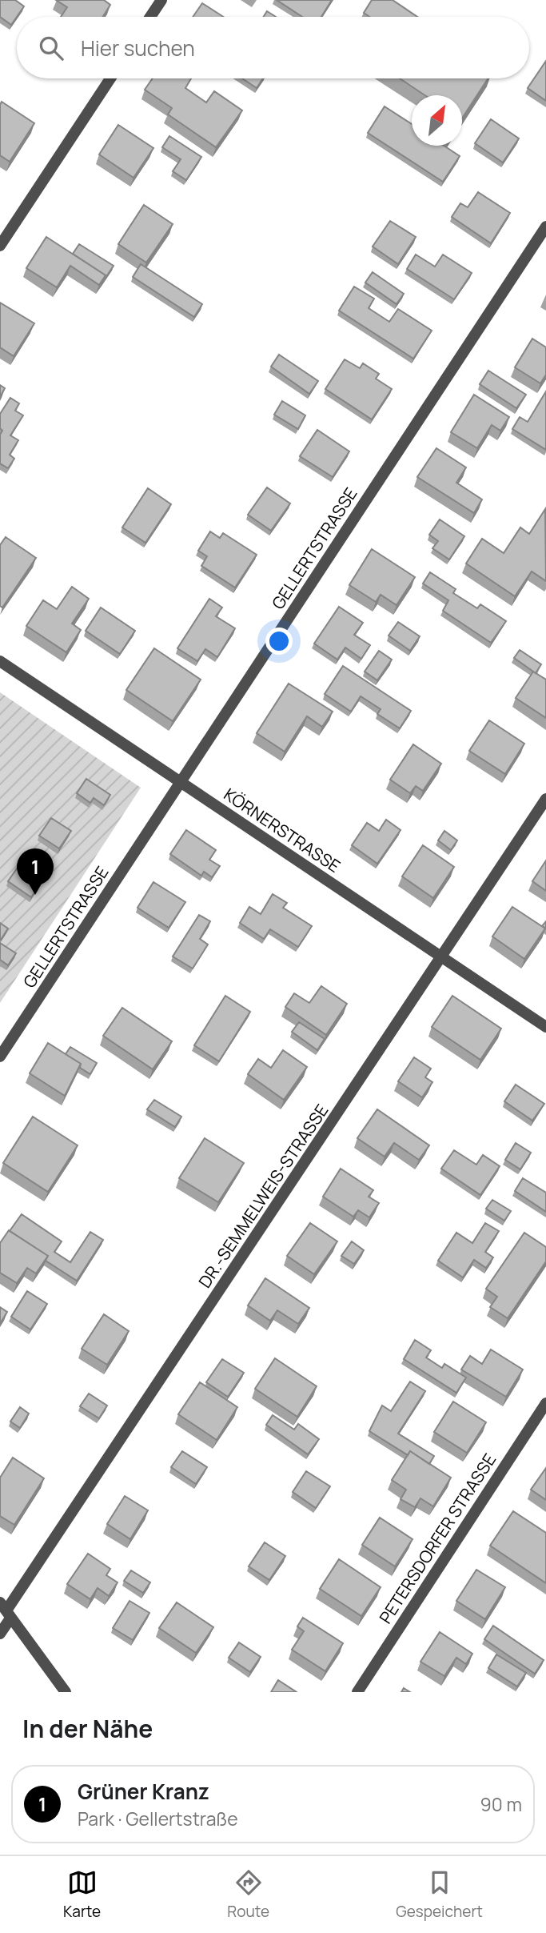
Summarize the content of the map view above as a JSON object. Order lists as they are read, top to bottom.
{
  "streets": {
    "street": [
      "GELLERTSTRASSE",
      "KÖRNERSTRASSE",
      "DR.-SEMMELWEIS-STRASSE",
      "PETERSDORFER STRASSE"
    ]
  },
  "crossings": [
    ["GELLERTSTRASSE", "KÖRNERSTRASSE"],
    ["KÖRNERSTRASSE", "DR.-SEMMELWEIS-STRASSE"]
  ],
  "north": "top right",
  "page": {
    "search": "Hier suchen",
    "pins": "1",
    "heading": "In der Nähe",
    "list": [
      {
        "mark": "1",
        "name": "Grüner Kranz",
        "note": "Park · Gellertstraße",
        "value": "90 m"
      }
    ],
    "nav": ["Karte", "Route", "Gespeichert"]
  }
}
